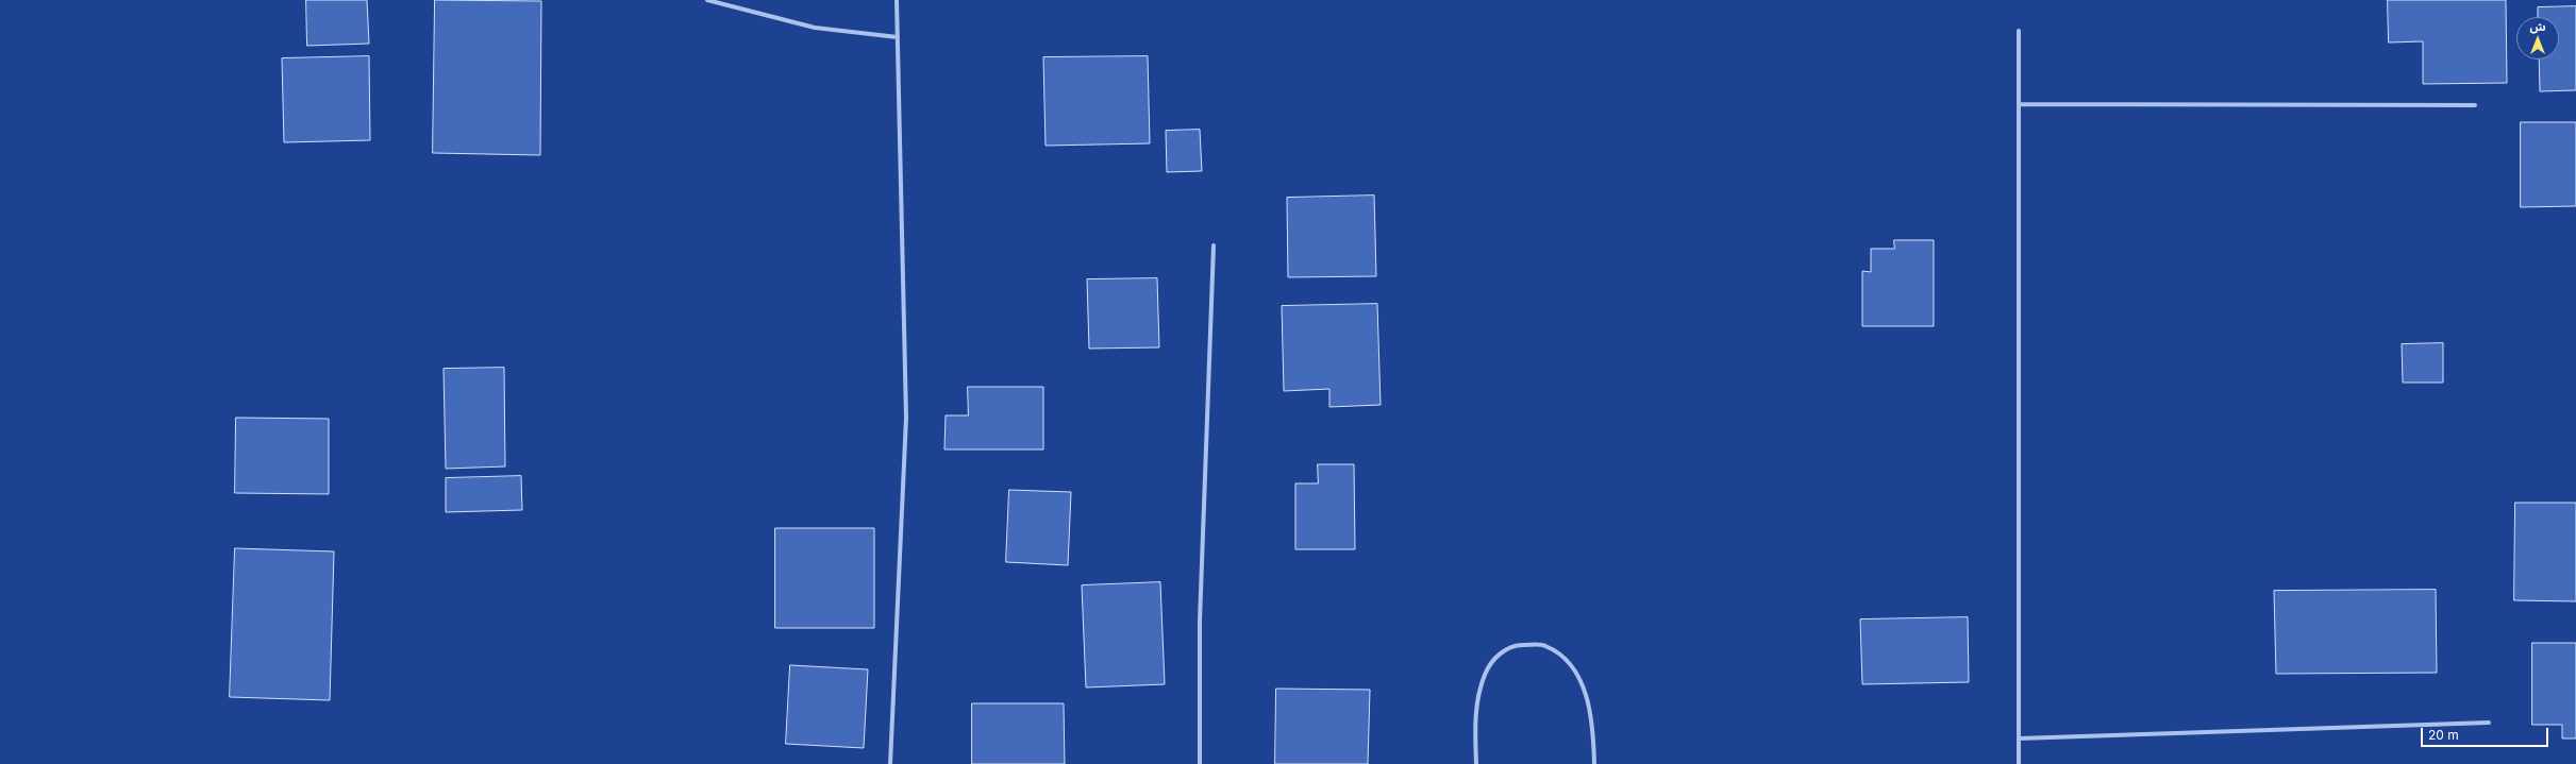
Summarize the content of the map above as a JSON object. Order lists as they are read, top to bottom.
{
  "scale_bar": "20 m",
  "north": "top"
}
